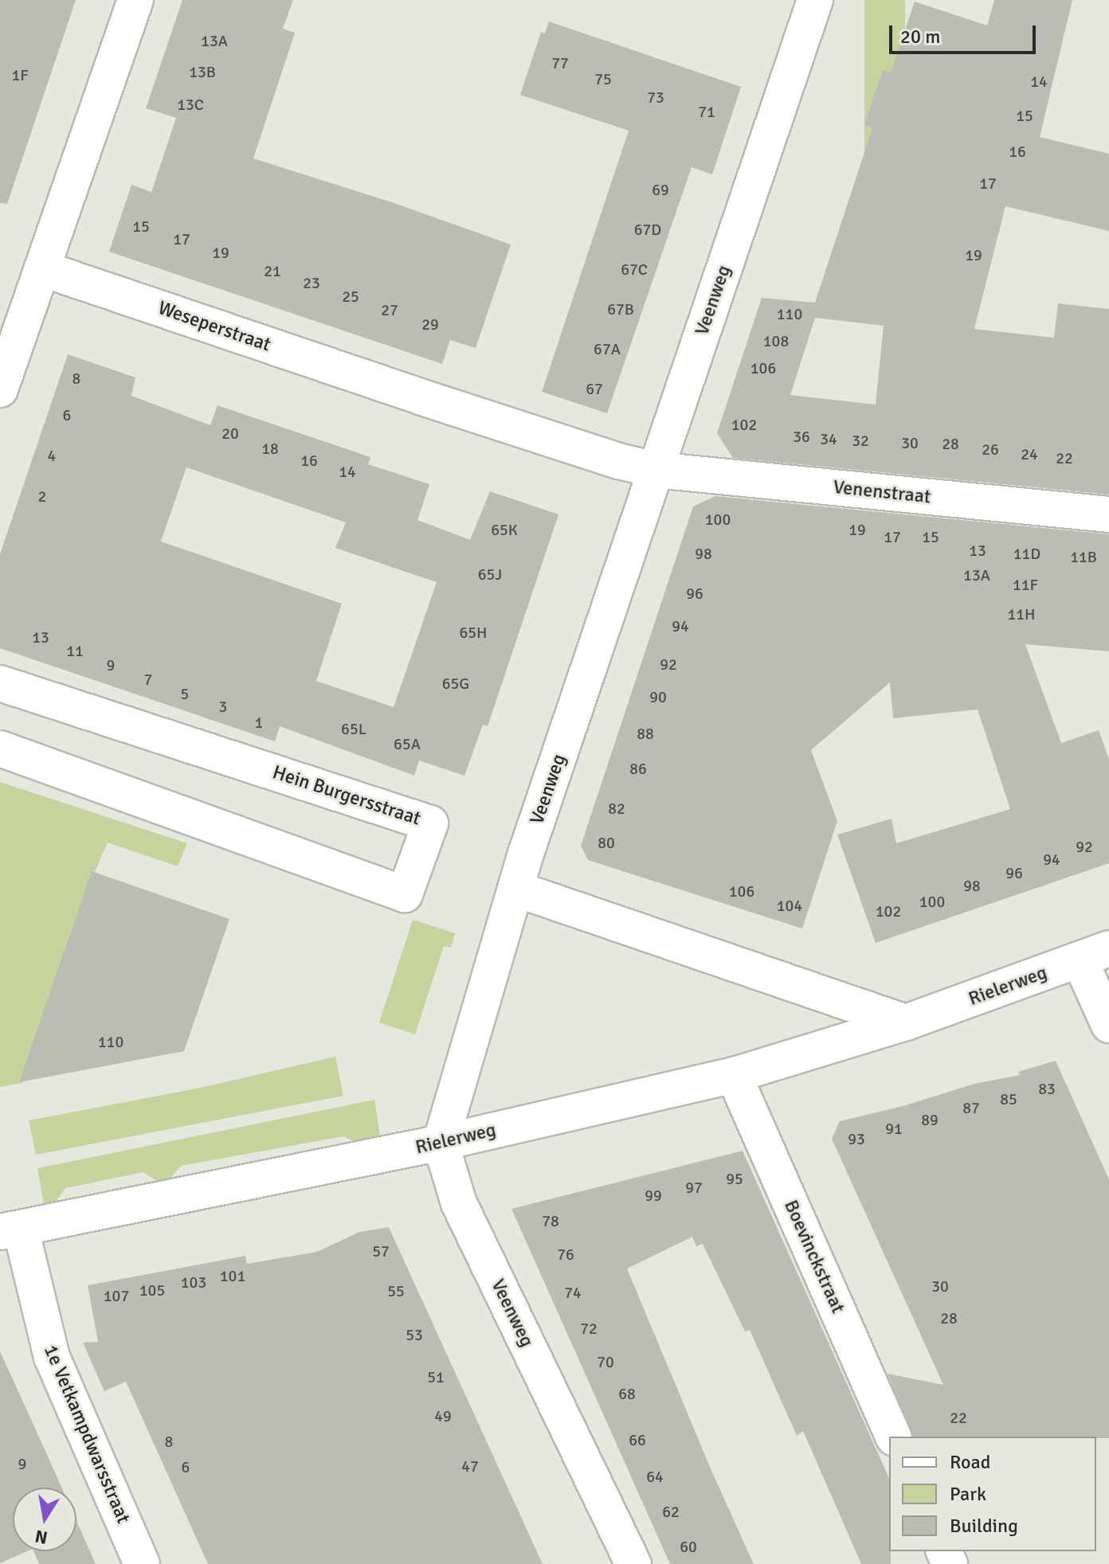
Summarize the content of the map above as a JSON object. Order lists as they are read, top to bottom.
{
  "streets": {
    "street": [
      "Veenweg",
      "Weseperstraat",
      "Venenstraat",
      "Hein Burgersstraat",
      "Rielerweg",
      "Boevinckstraat",
      "1e Vetkampdwarsstraat"
    ]
  },
  "crossings": [
    ["Veenweg", "Weseperstraat"],
    ["Veenweg", "Venenstraat"],
    ["Veenweg", "Rielerweg"],
    ["Weseperstraat", "Venenstraat"],
    ["Rielerweg", "Boevinckstraat"],
    ["Rielerweg", "1e Vetkampdwarsstraat"]
  ],
  "house_numbers": [
    "13A",
    "77",
    "13B",
    "1F",
    "75",
    "14",
    "73",
    "13C",
    "71",
    "15",
    "16",
    "17",
    "69",
    "15",
    "67D",
    "17",
    "19",
    "19",
    "67C",
    "21",
    "23",
    "25",
    "67B",
    "27",
    "110",
    "29",
    "108",
    "67A",
    "106",
    "8",
    "67",
    "6",
    "102",
    "20",
    "36",
    "34",
    "32",
    "30",
    "28",
    "18",
    "26",
    "24",
    "4",
    "22",
    "16",
    "14",
    "2",
    "100",
    "65K",
    "19",
    "17",
    "15",
    "13",
    "98",
    "11D",
    "11B",
    "65J",
    "13A",
    "11F",
    "96",
    "11H",
    "94",
    "65H",
    "13",
    "11",
    "92",
    "9",
    "7",
    "65G",
    "5",
    "90",
    "3",
    "1",
    "65L",
    "88",
    "65A",
    "86",
    "82",
    "80",
    "92",
    "94",
    "96",
    "98",
    "106",
    "100",
    "104",
    "102",
    "110",
    "83",
    "85",
    "87",
    "89",
    "91",
    "93",
    "95",
    "97",
    "99",
    "78",
    "57",
    "76",
    "101",
    "103",
    "30",
    "105",
    "55",
    "74",
    "107",
    "28",
    "72",
    "53",
    "70",
    "51",
    "68",
    "49",
    "22",
    "66",
    "8",
    "9",
    "47",
    "6",
    "64",
    "62",
    "60"
  ],
  "legend": ["Road", "Park", "Building"],
  "scale_bar": "20 m",
  "north": "bottom"
}
